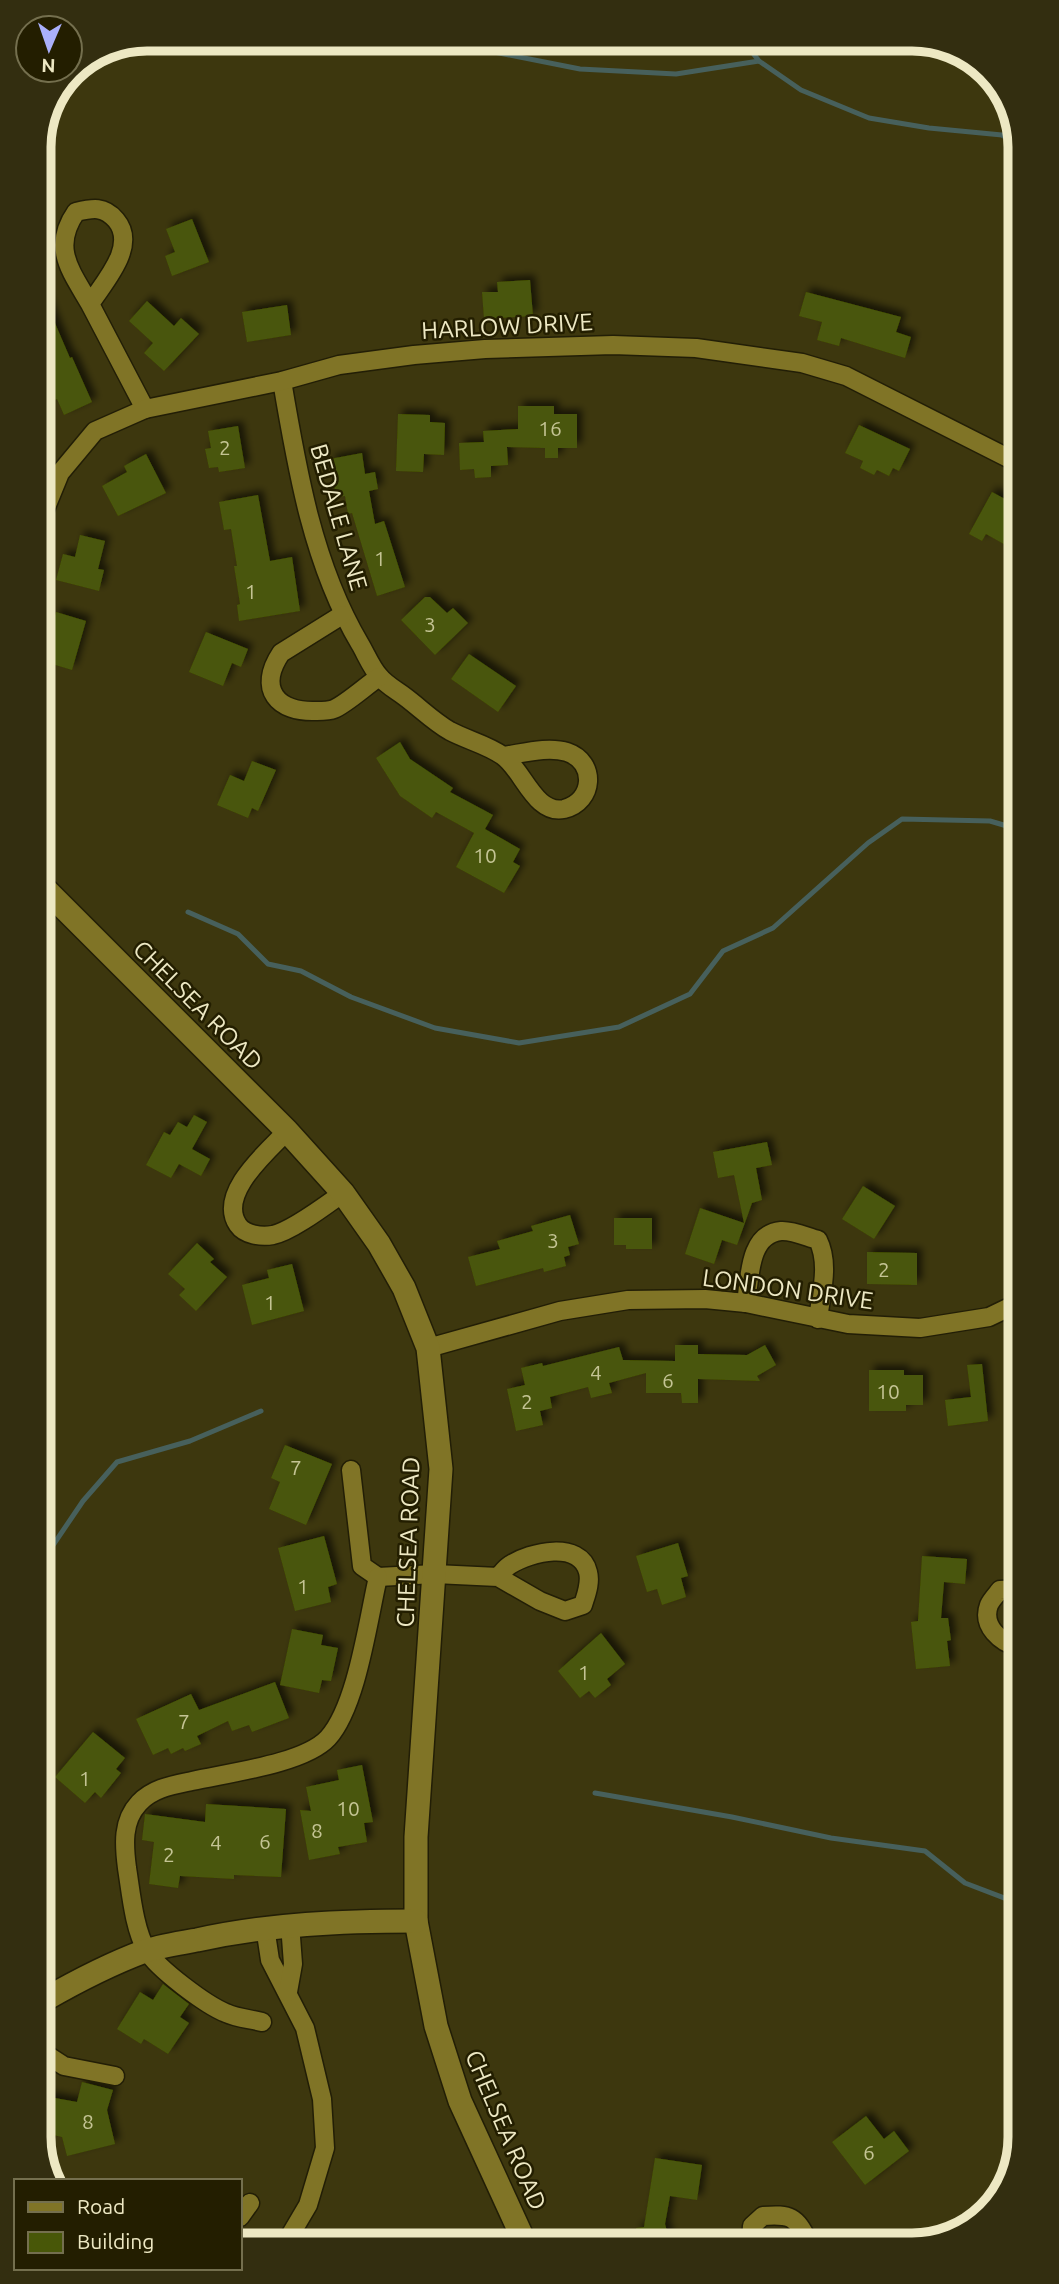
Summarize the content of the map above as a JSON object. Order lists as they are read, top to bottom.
{
  "streets": {
    "street": [
      "HARLOW DRIVE",
      "BEDALE LANE",
      "CHELSEA ROAD",
      "LONDON DRIVE"
    ]
  },
  "crossings": [
    ["HARLOW DRIVE", "BEDALE LANE"],
    ["CHELSEA ROAD", "LONDON DRIVE"]
  ],
  "house_numbers": [
    "16",
    "2",
    "1",
    "1",
    "3",
    "10",
    "3",
    "2",
    "1",
    "4",
    "6",
    "10",
    "2",
    "7",
    "1",
    "1",
    "7",
    "1",
    "10",
    "8",
    "6",
    "4",
    "2",
    "8",
    "6"
  ],
  "legend": ["Road", "Building"],
  "north": "bottom"
}
